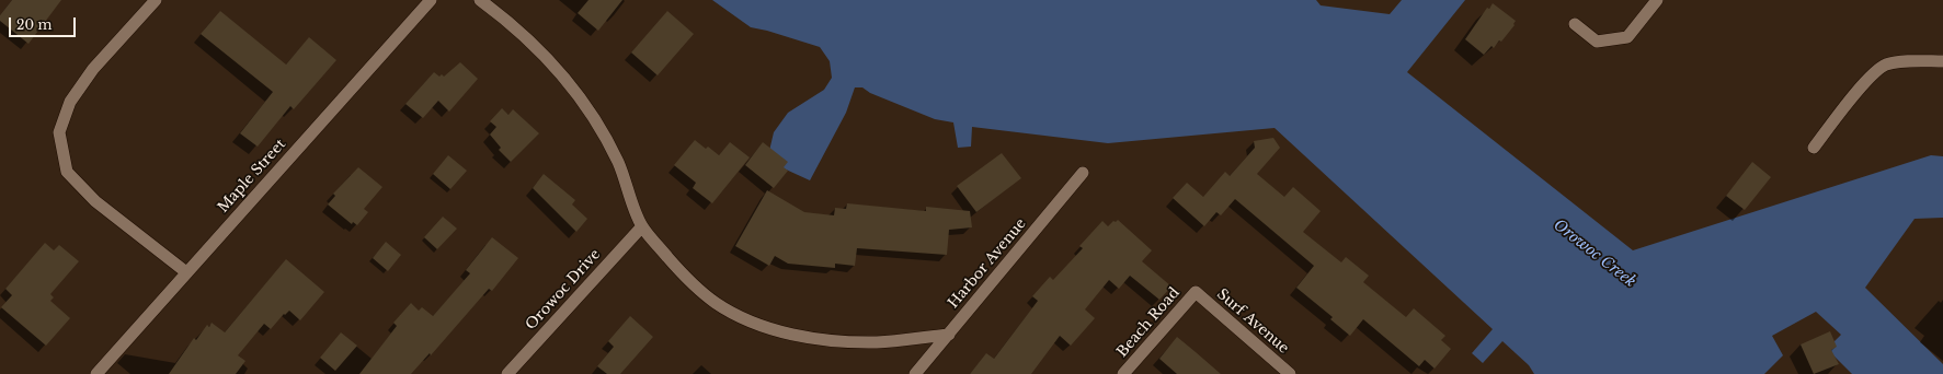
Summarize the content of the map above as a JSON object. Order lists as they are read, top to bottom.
{
  "streets": {
    "street": [
      "Maple Street",
      "Harbor Avenue",
      "Orowoc Drive",
      "Surf Avenue",
      "Beach Road"
    ]
  },
  "crossings": [
    ["Surf Avenue", "Beach Road"]
  ],
  "water": ["Orowoc Creek"],
  "scale_bar": "20 m"
}
